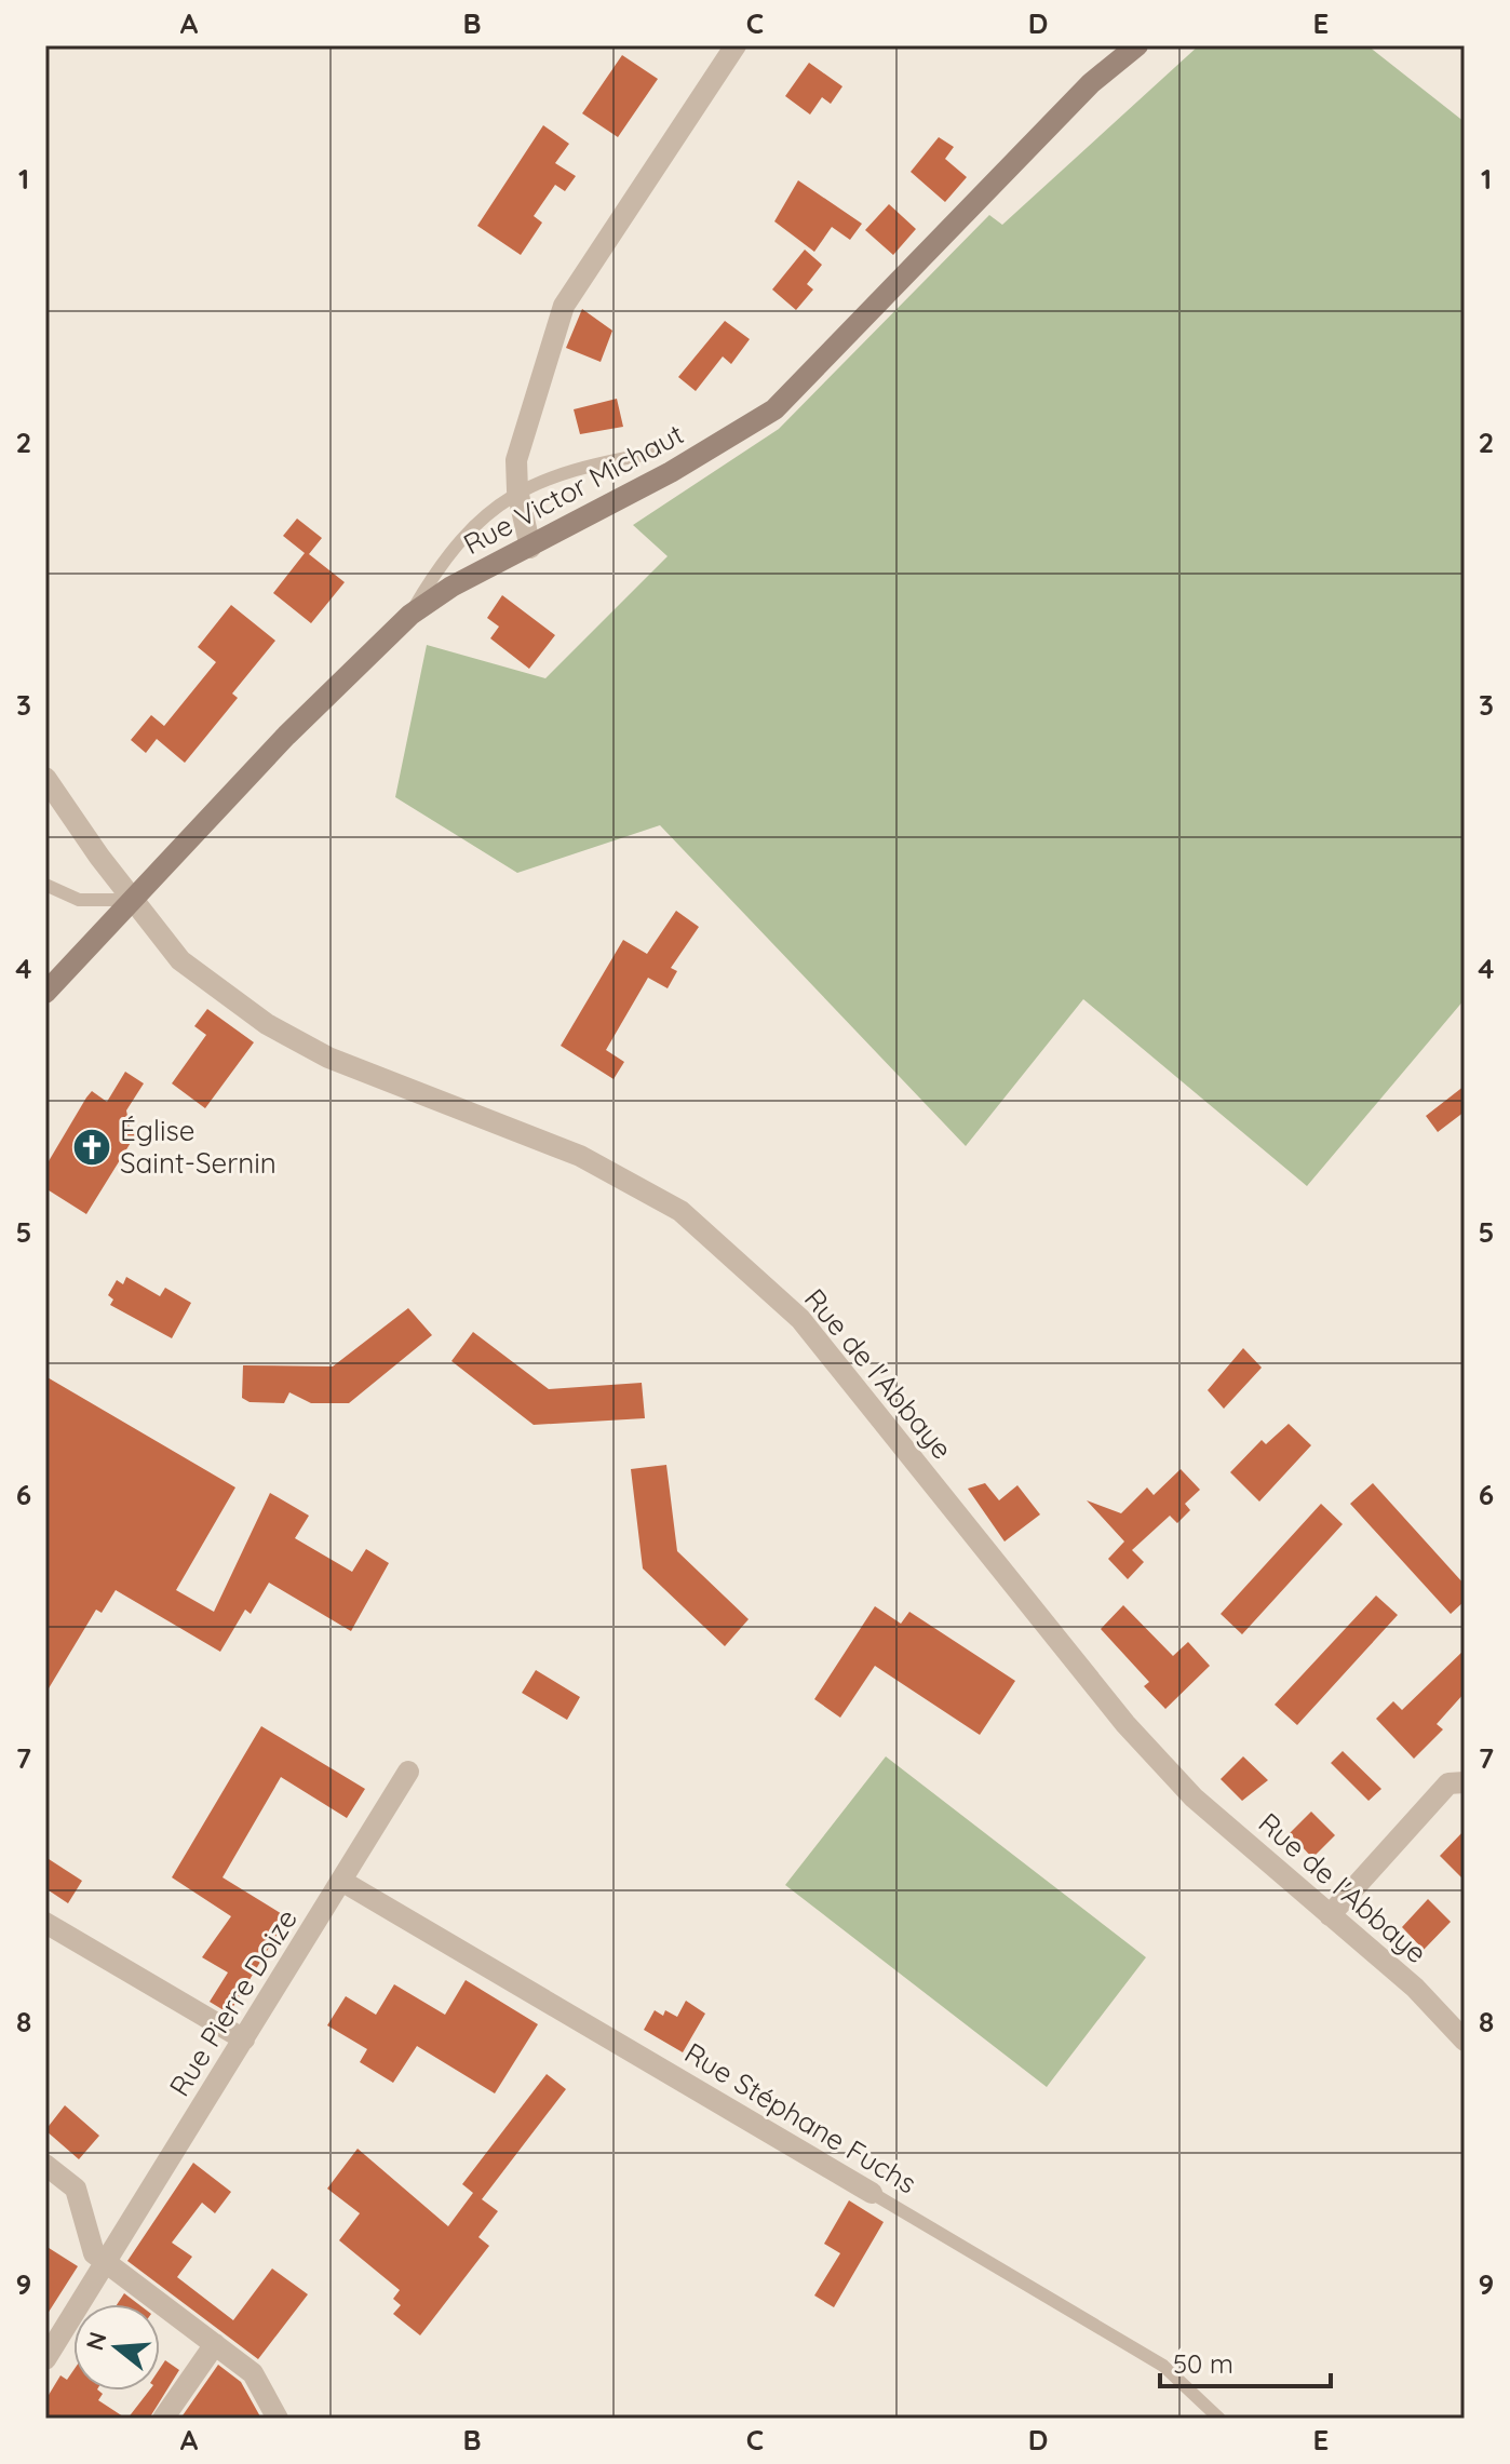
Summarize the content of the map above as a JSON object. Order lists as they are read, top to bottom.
{
  "streets": {
    "street": [
      "Rue Victor Michaut",
      "Rue de l'Abbaye",
      "Rue Pierre Doize",
      "Rue Stéphane Fuchs"
    ]
  },
  "crossings": [
    ["Rue Victor Michaut", "Rue de l'Abbaye"],
    ["Rue Pierre Doize", "Rue Stéphane Fuchs"]
  ],
  "places": {
    "church": ["Église Saint-Sernin"]
  },
  "scale_bar": "50 m",
  "north": "left",
  "grid": {
    "columns": [
      "A",
      "B",
      "C",
      "D",
      "E"
    ],
    "rows": [
      "1",
      "2",
      "3",
      "4",
      "5",
      "6",
      "7",
      "8",
      "9"
    ]
  }
}
